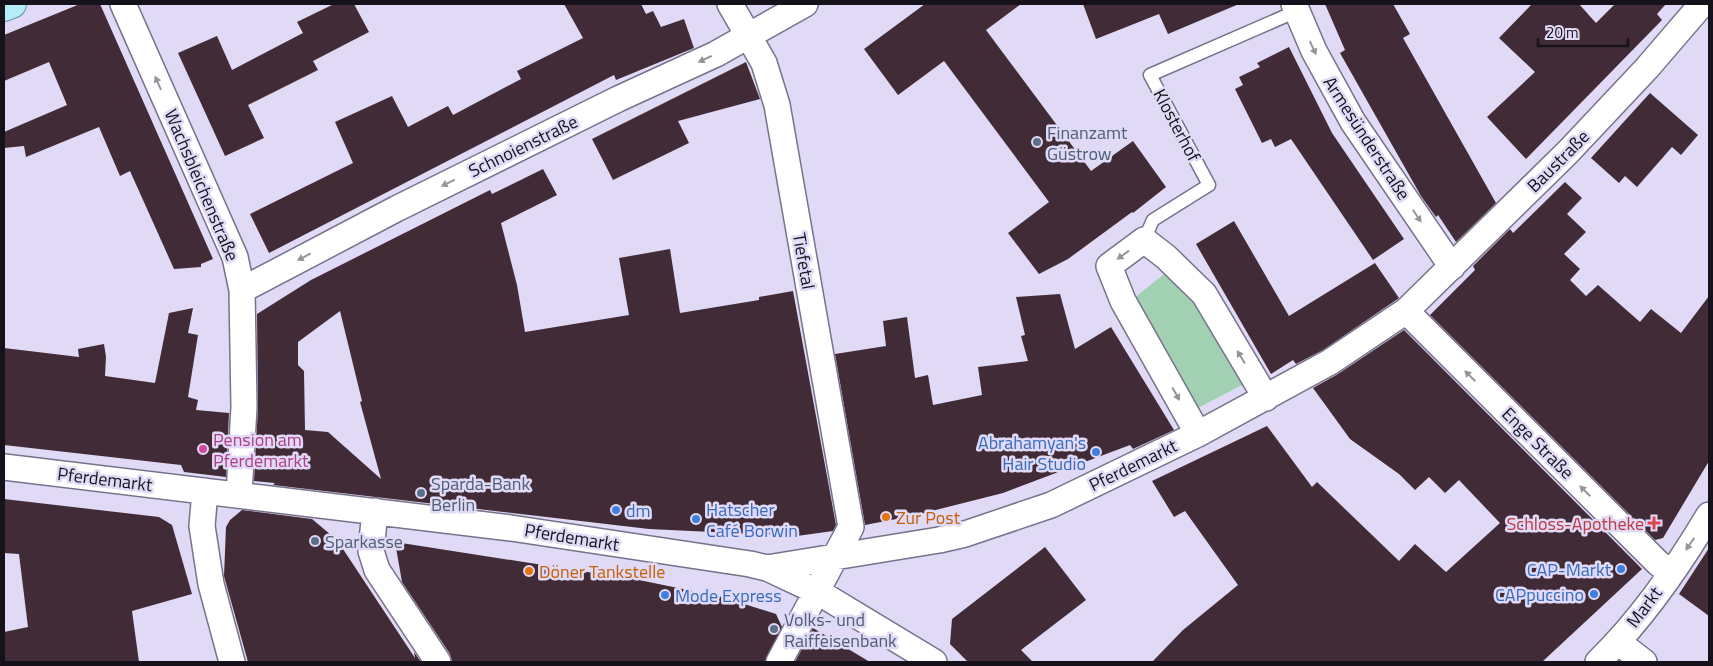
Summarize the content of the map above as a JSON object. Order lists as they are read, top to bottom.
{
  "streets": {
    "street": [
      "Klosterhof",
      "Armesünderstraße",
      "Schnoienstraße",
      "Baustraße",
      "Wachsbleichenstraße",
      "Tiefetal",
      "Enge Straße",
      "Pferdemarkt",
      "Markt"
    ]
  },
  "crossings": [
    ["Klosterhof", "Armesünderstraße"],
    ["Klosterhof", "Pferdemarkt"],
    ["Armesünderstraße", "Baustraße"],
    ["Schnoienstraße", "Wachsbleichenstraße"],
    ["Schnoienstraße", "Tiefetal"],
    ["Baustraße", "Enge Straße"],
    ["Baustraße", "Pferdemarkt"],
    ["Wachsbleichenstraße", "Pferdemarkt"],
    ["Tiefetal", "Pferdemarkt"],
    ["Enge Straße", "Pferdemarkt"],
    ["Enge Straße", "Markt"]
  ],
  "one_way": ["Schnoienstraße", "Wachsbleichenstraße", "Enge Straße"],
  "places": {
    "other": [
      "Finanzamt Güstrow",
      "Pension am Pferdemarkt",
      "Abrahamyan's Hair Studio",
      "Sparda-Bank Berlin",
      "dm",
      "Zur Post",
      "Hatscher Café Borwin",
      "Sparkasse",
      "CAP-Markt",
      "Döner Tankstelle",
      "CAPpuccino",
      "Mode Express",
      "Volks- und Raiffeisenbank"
    ],
    "health": ["Schloss-Apotheke"]
  },
  "scale_bar": "20 m"
}
